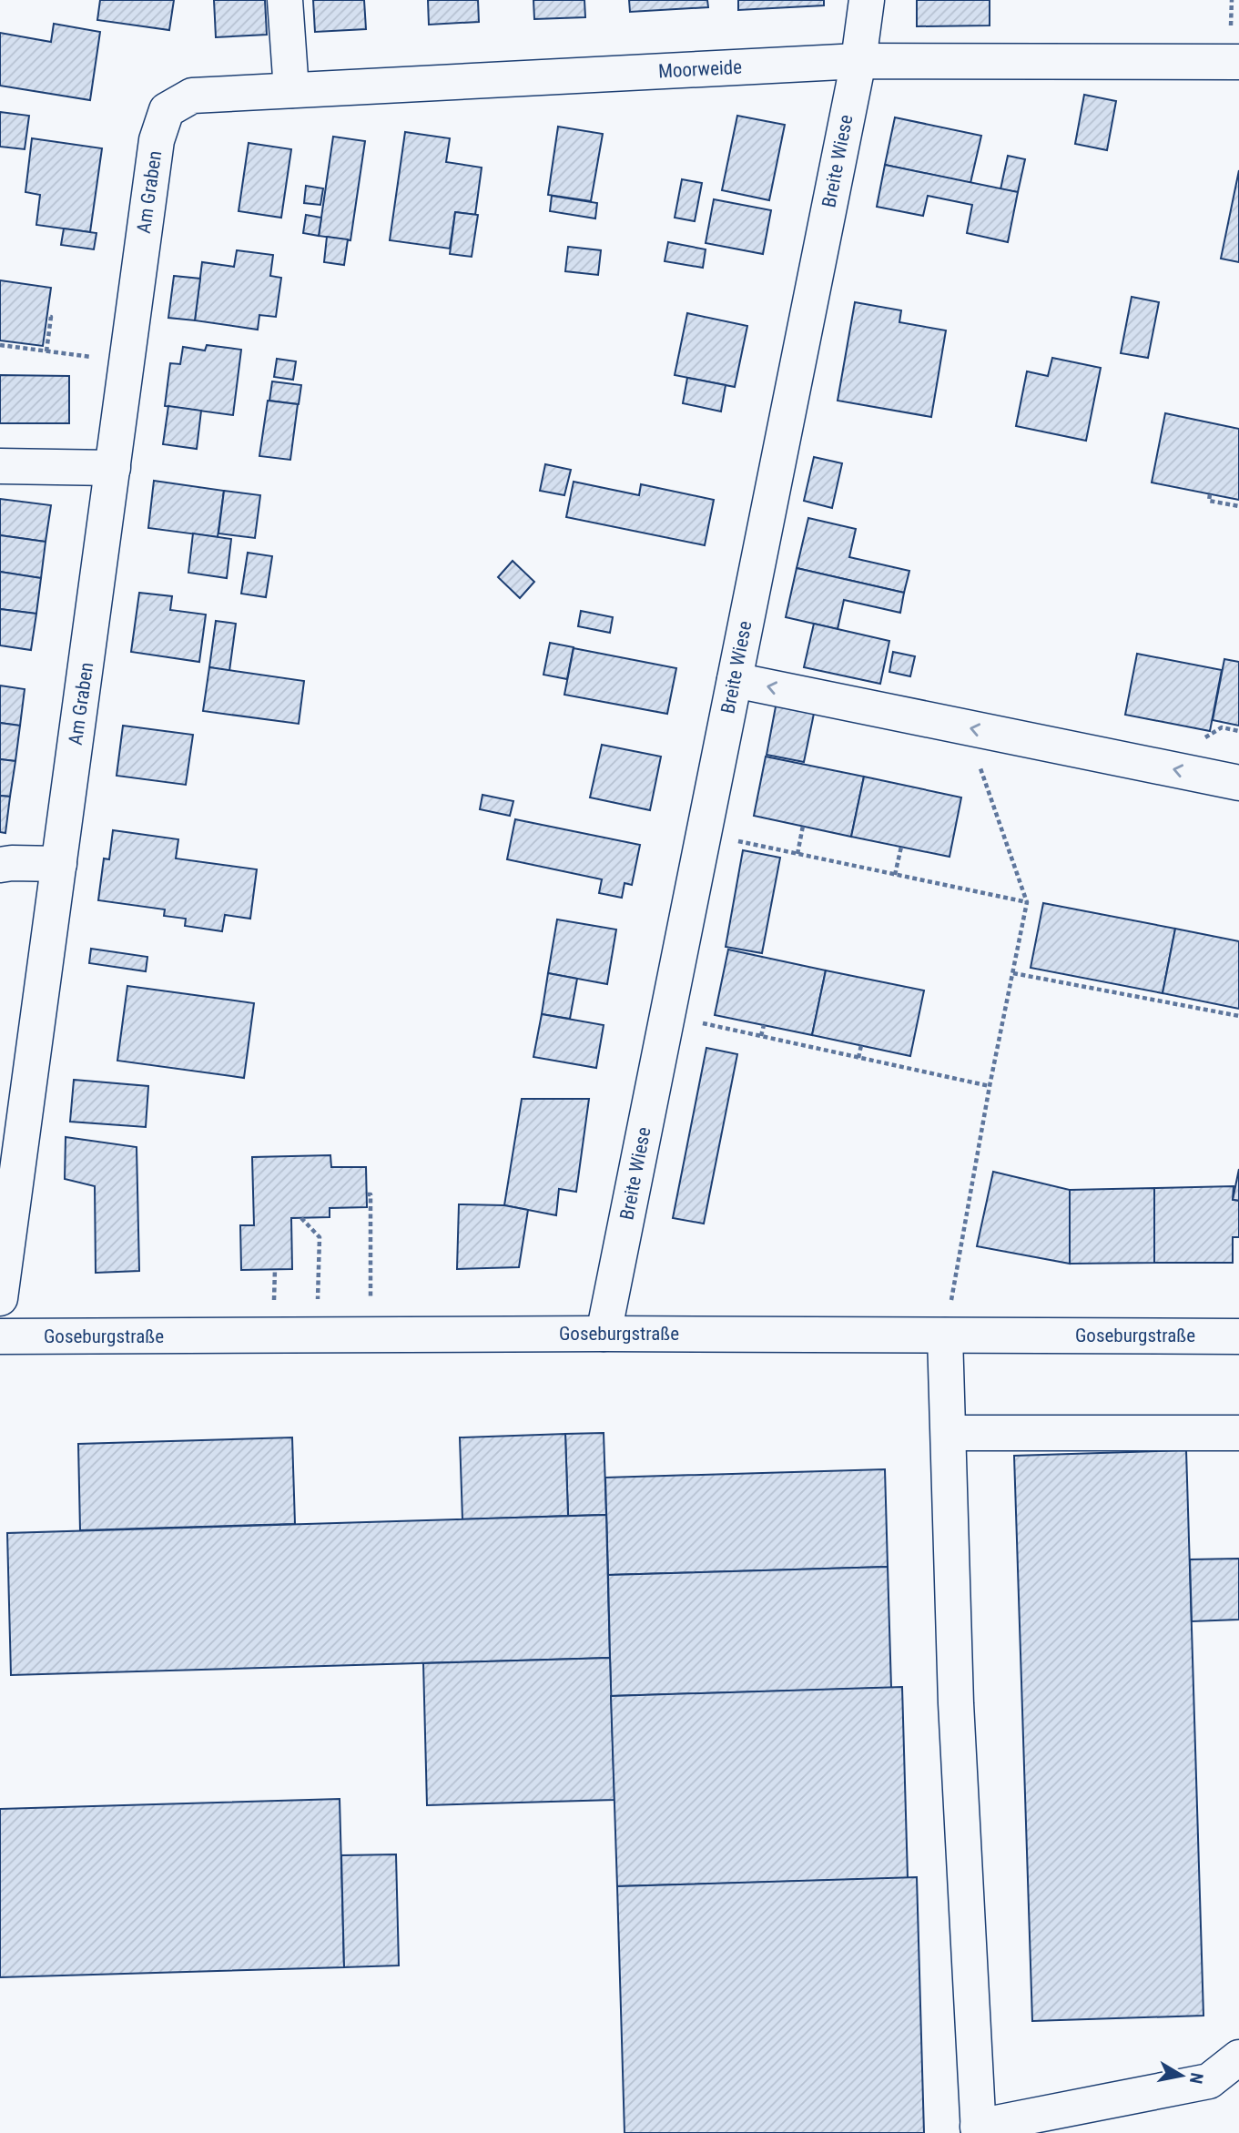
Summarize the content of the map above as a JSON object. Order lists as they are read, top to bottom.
{
  "streets": {
    "street": [
      "Moorweide",
      "Breite Wiese",
      "Am Graben",
      "Goseburgstraße"
    ]
  },
  "crossings": [
    ["Moorweide", "Breite Wiese"],
    ["Moorweide", "Am Graben"],
    ["Breite Wiese", "Goseburgstraße"]
  ],
  "north": "right"
}
